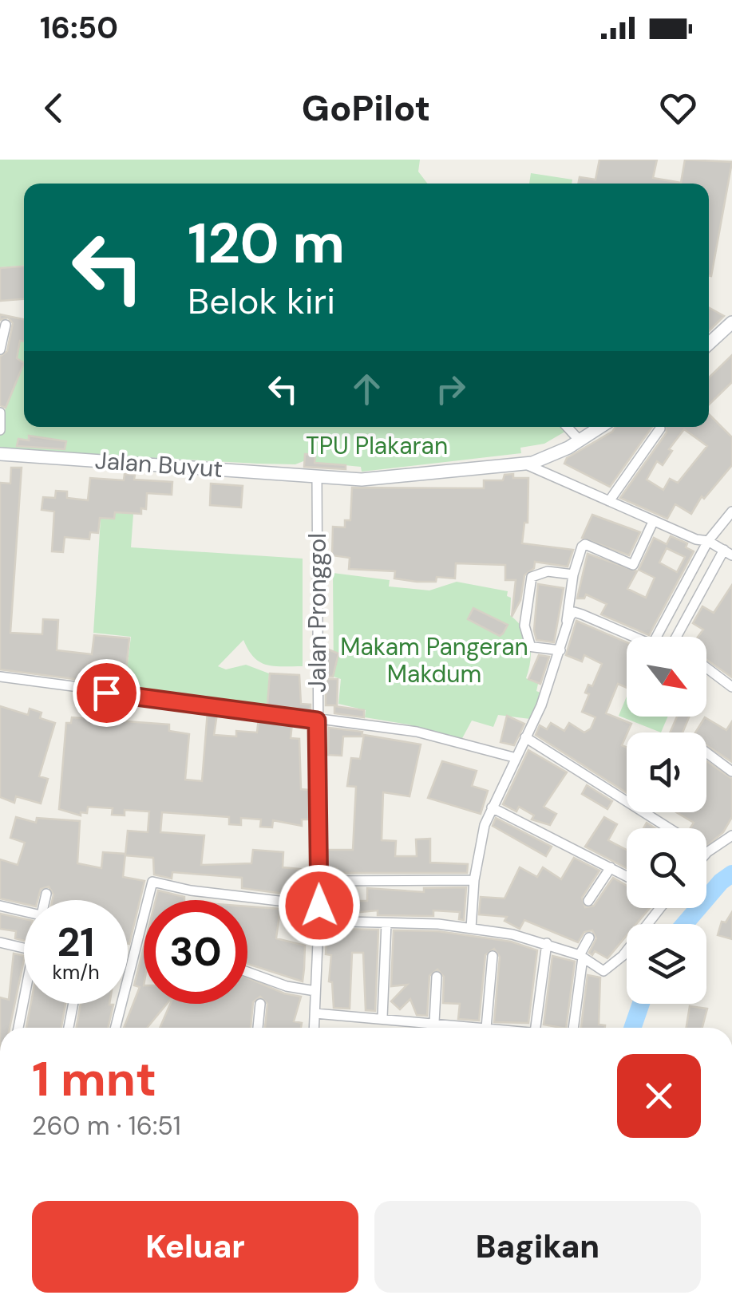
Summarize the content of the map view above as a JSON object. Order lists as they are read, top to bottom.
{
  "streets": {
    "street": ["Jalan Buyut", "Jalan Pronggol"]
  },
  "crossings": [
    ["Jalan Buyut", "Jalan Pronggol"]
  ],
  "parks": ["TPU Plakaran", "Makam Pangeran Makdum"],
  "north": "bottom right",
  "page": {
    "status": "16:50",
    "header": "GoPilot",
    "turn": ["120 m", "Belok kiri"],
    "speed": "21 km/h",
    "limit": "30",
    "heading": ["1 mnt", "260 m · 16:51"],
    "buttons": ["Keluar", "Bagikan"]
  }
}
